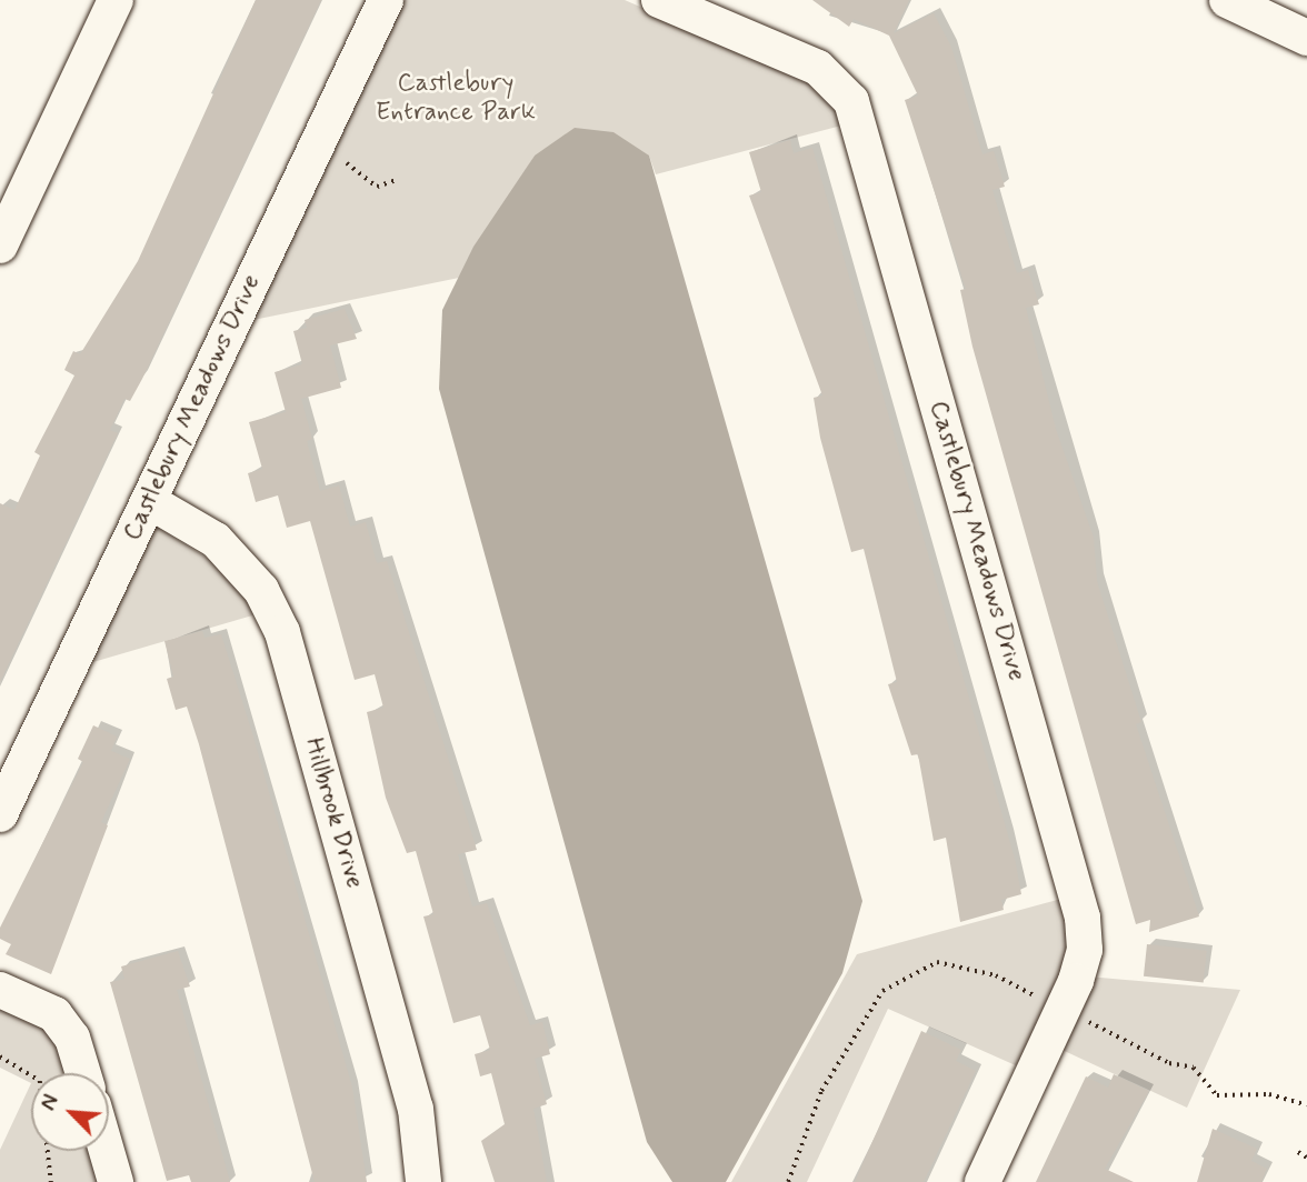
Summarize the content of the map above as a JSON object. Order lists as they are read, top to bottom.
{
  "streets": {
    "street": ["Castlebury Meadows Drive", "Hillbrook Drive"]
  },
  "crossings": [
    ["Castlebury Meadows Drive", "Hillbrook Drive"]
  ],
  "parks": ["Castlebury Entrance Park"],
  "north": "top left"
}
